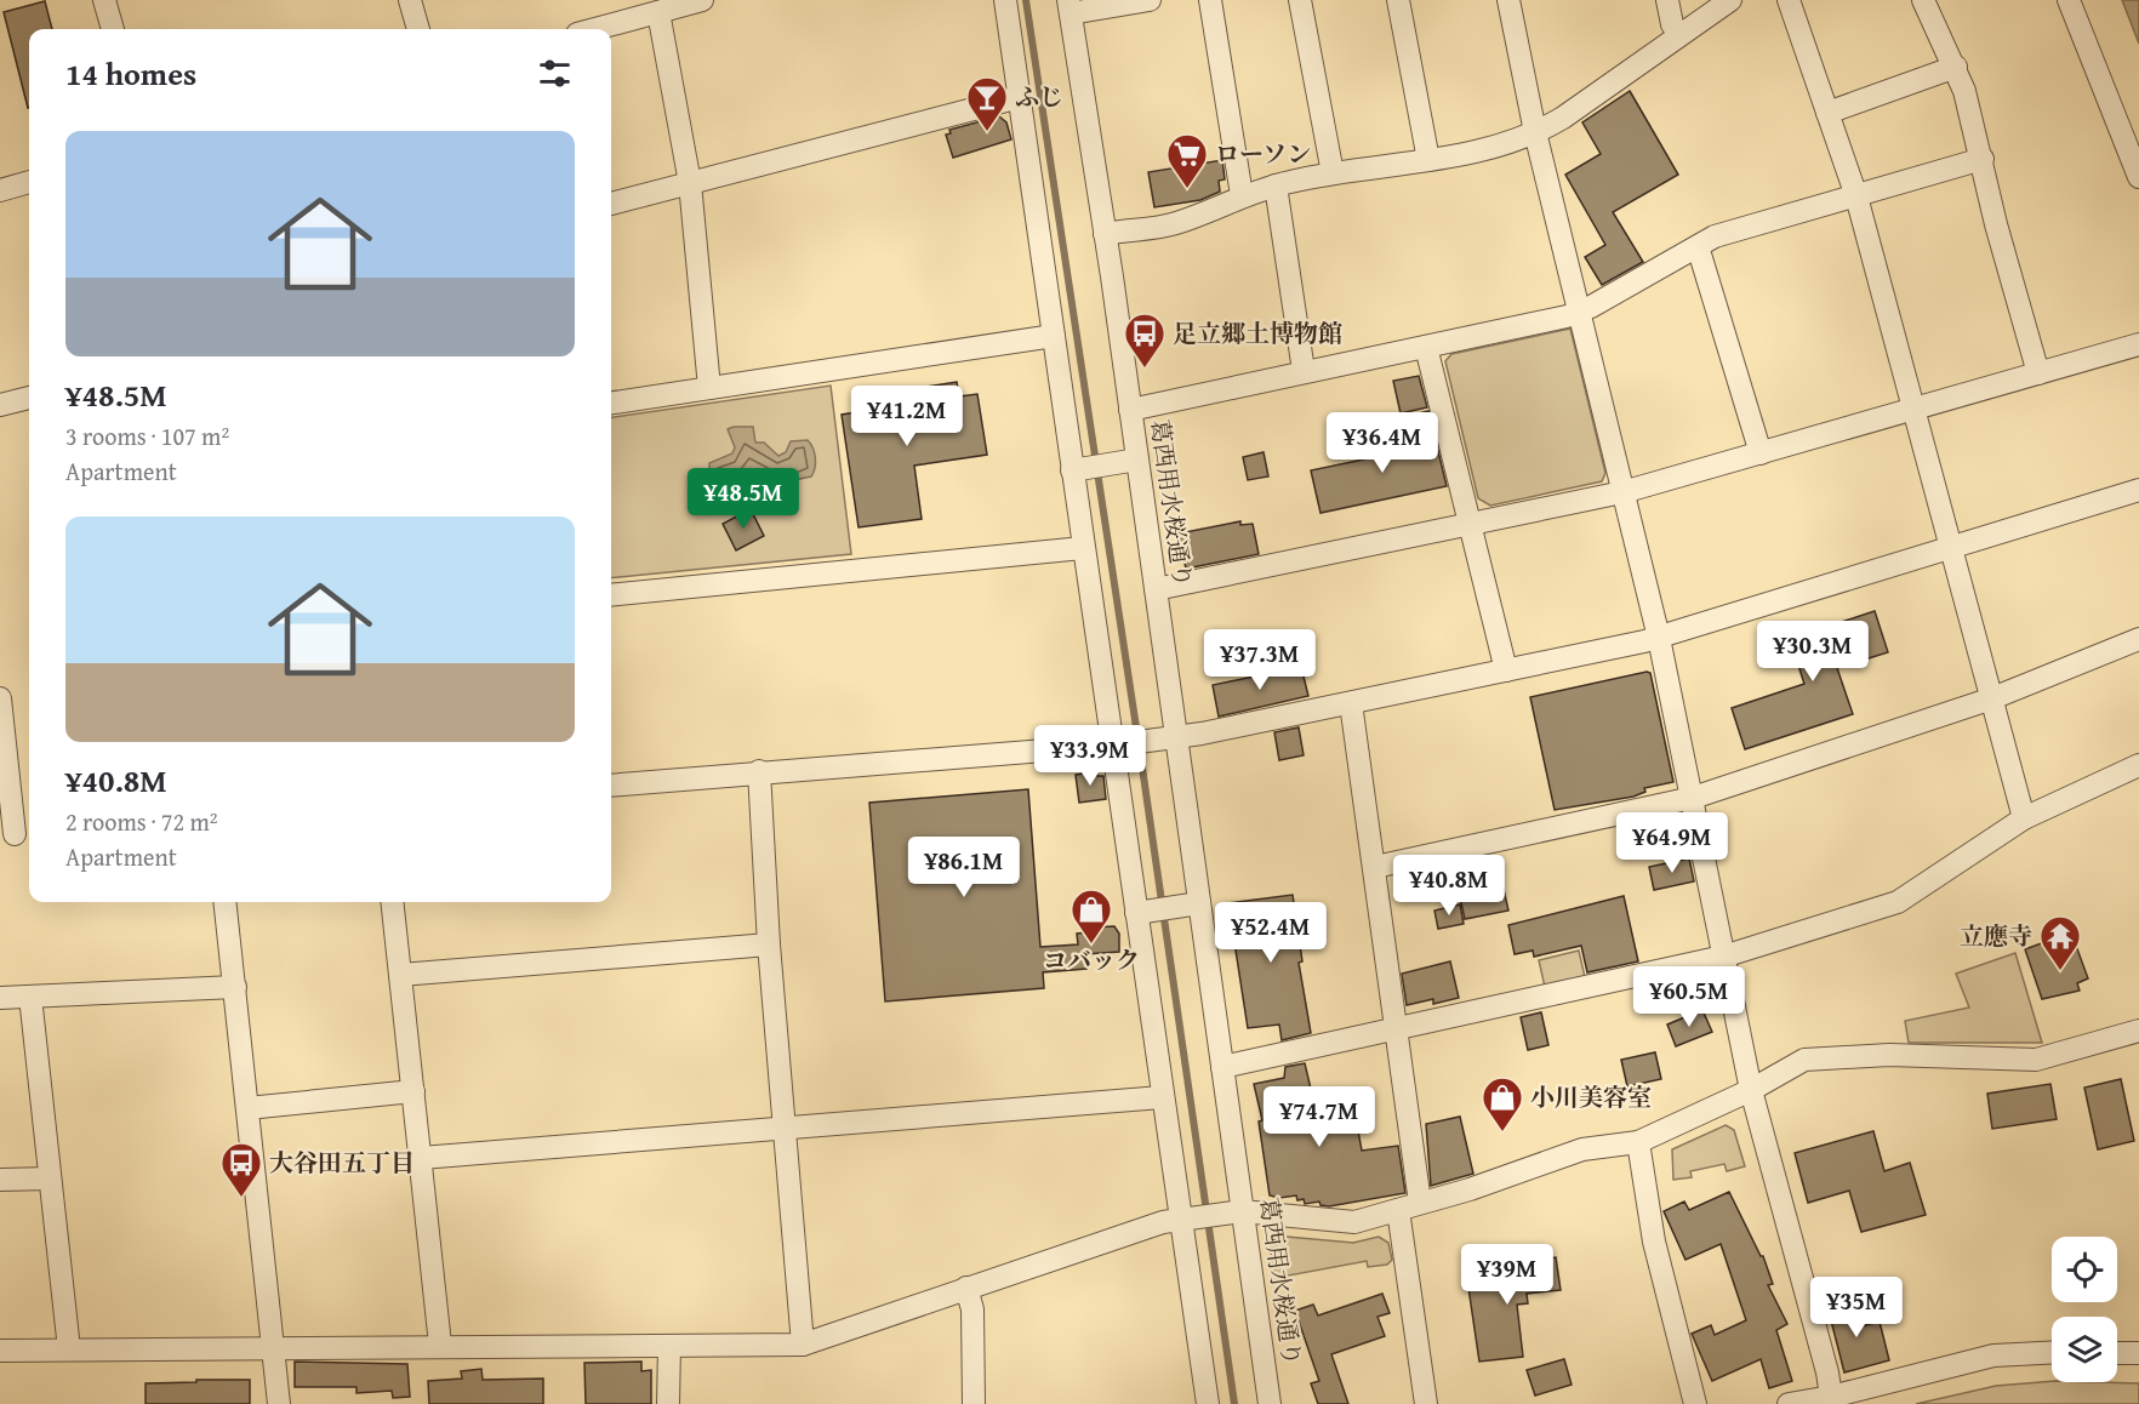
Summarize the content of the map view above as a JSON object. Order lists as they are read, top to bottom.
{
  "streets": {
    "street": ["葛西用水桜通り"]
  },
  "places": {
    "bar": ["ふじ"],
    "supermarket": ["ローソン"],
    "bus stop": ["足立郷土博物館", "大谷田五丁目"],
    "shop": ["コバック", "小川美容室"],
    "temple": ["立應寺"]
  },
  "page": {
    "heading": "14 homes",
    "list": [
      {
        "name": "¥48.5M",
        "note": "3 rooms · 107 m² · Apartment"
      },
      {
        "name": "¥40.8M",
        "note": "2 rooms · 72 m² · Apartment"
      }
    ],
    "price": [
      "¥41.2M",
      "¥36.4M",
      "¥48.5M",
      "¥30.3M",
      "¥37.3M",
      "¥33.9M",
      "¥64.9M",
      "¥86.1M",
      "¥40.8M",
      "¥52.4M",
      "¥60.5M",
      "¥74.7M",
      "¥39M",
      "¥35M"
    ]
  }
}
